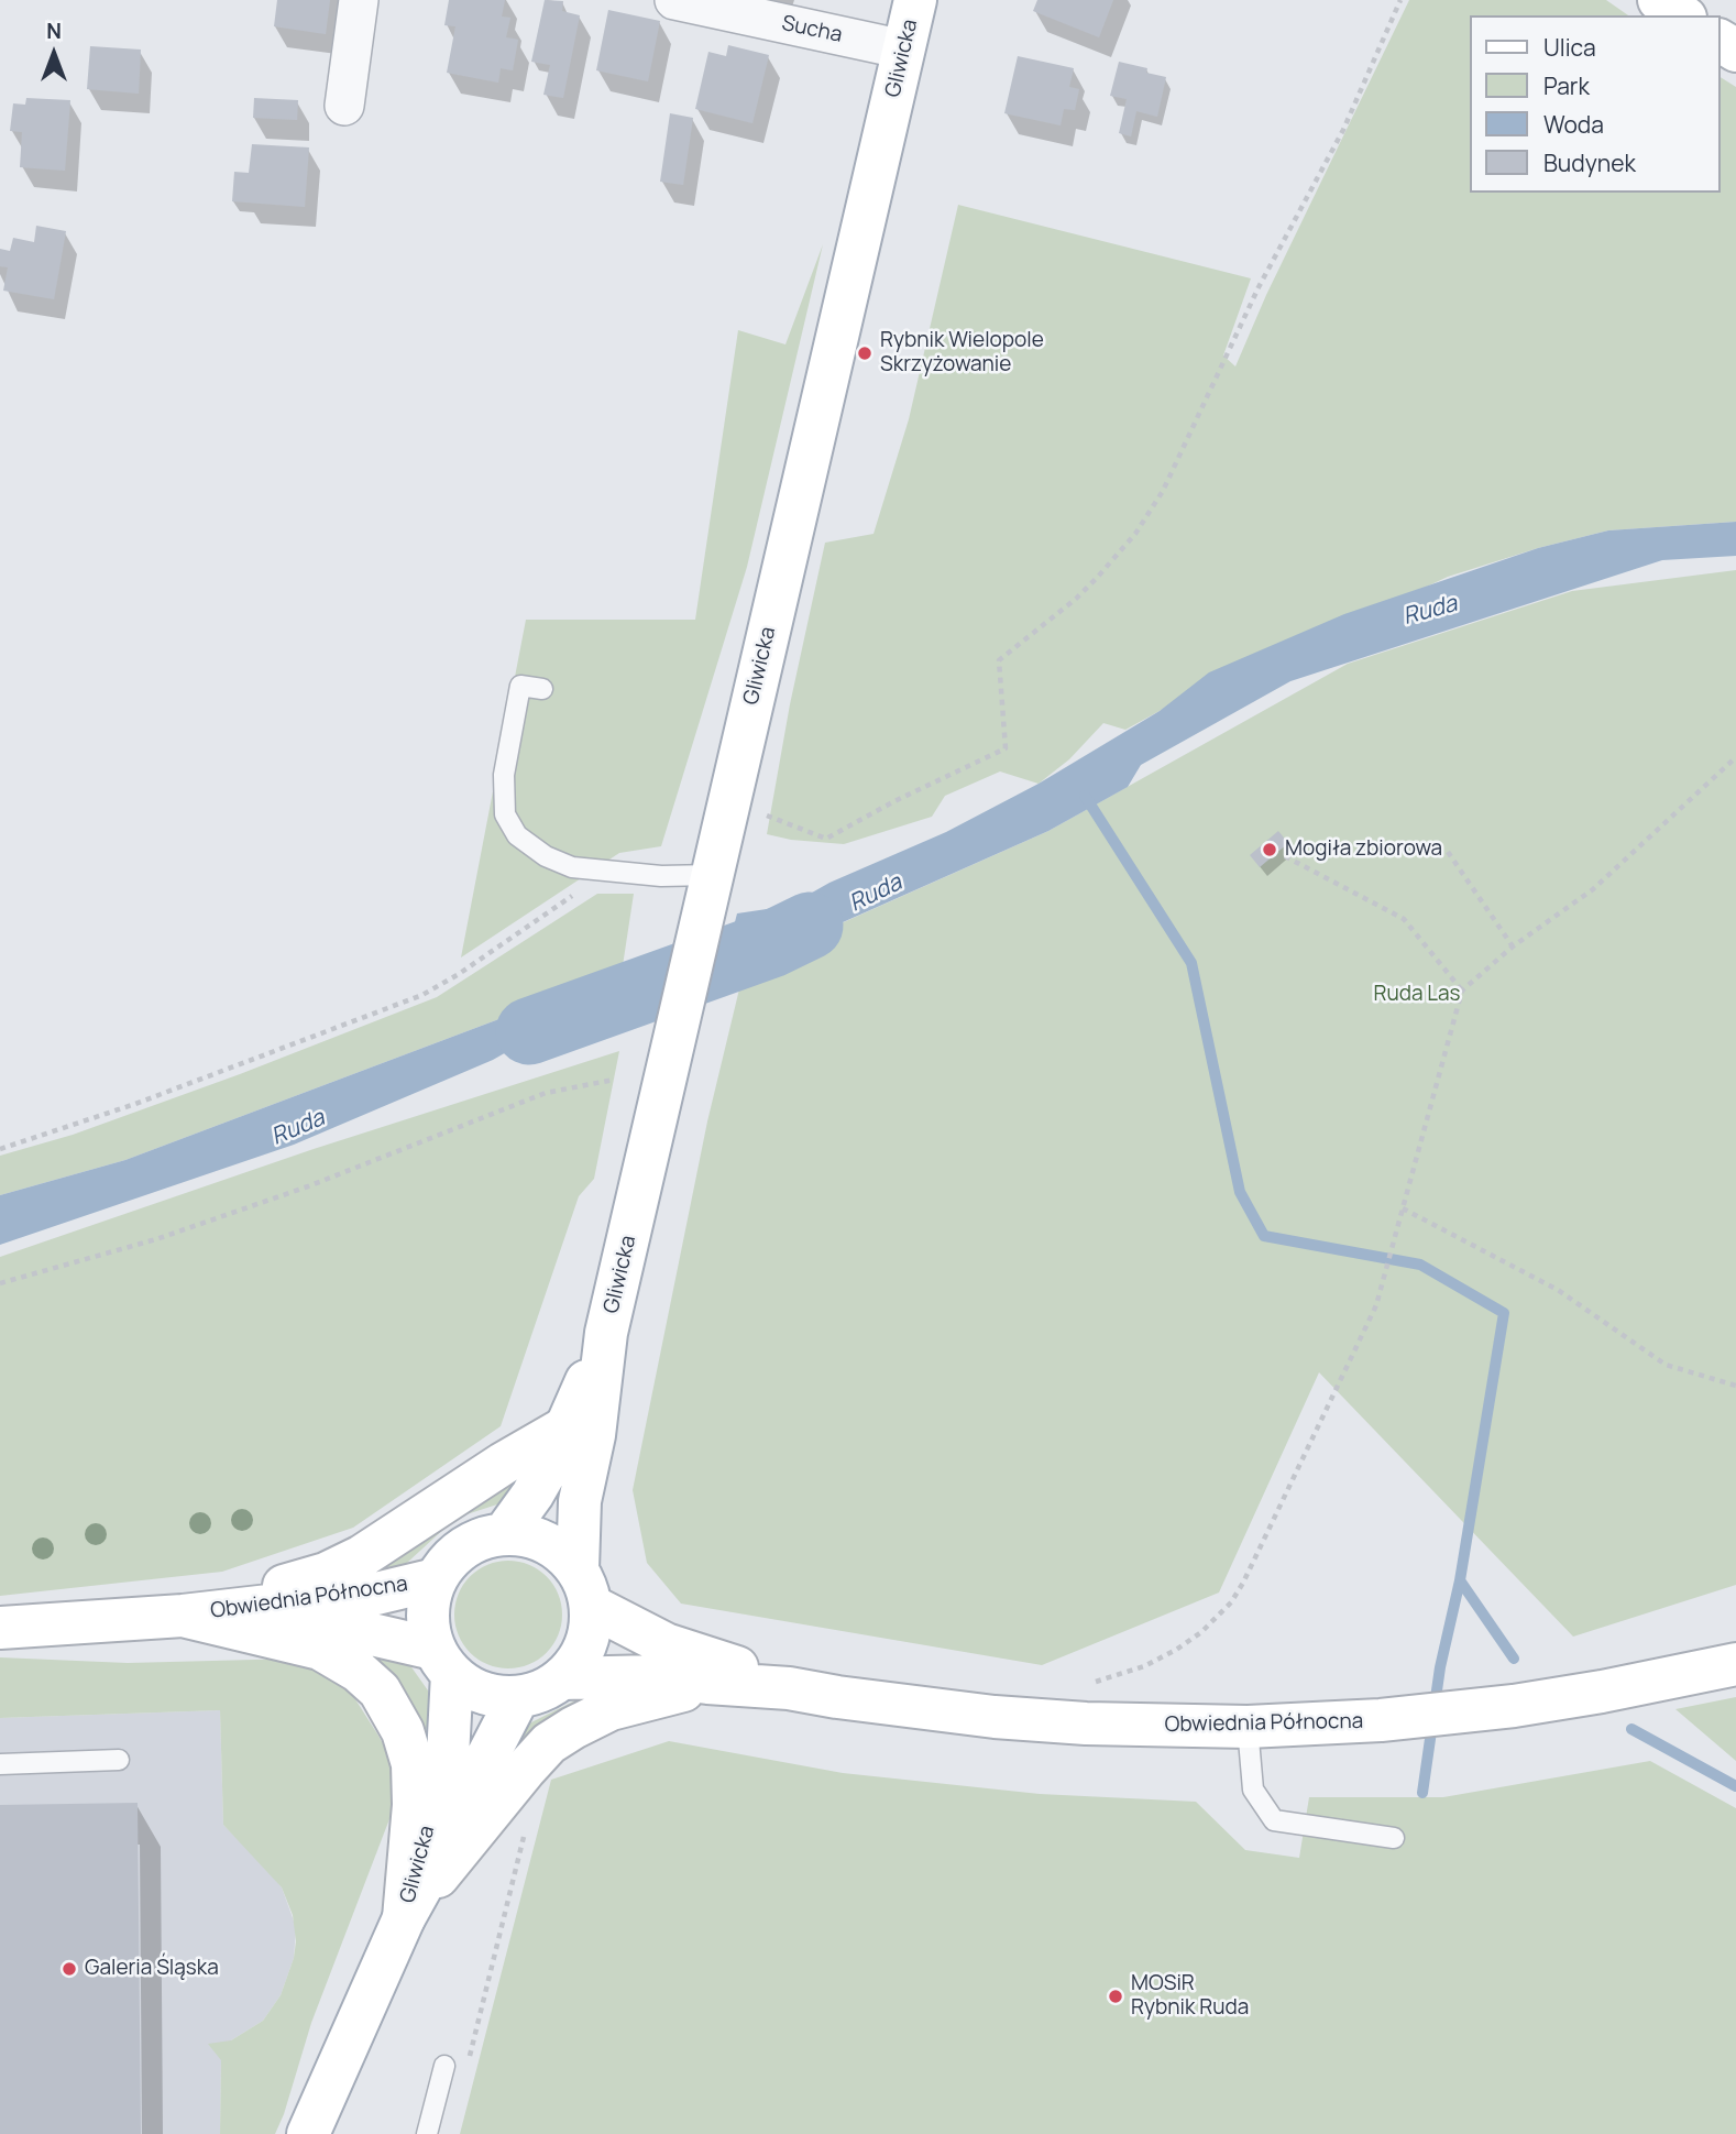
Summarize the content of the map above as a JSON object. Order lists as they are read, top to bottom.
{
  "streets": {
    "main road": ["Gliwicka", "Obwiednia Północna"],
    "street": ["Sucha"]
  },
  "crossings": [
    ["Sucha", "Gliwicka"],
    ["Gliwicka", "Obwiednia Północna"]
  ],
  "water": ["Ruda"],
  "parks": ["Ruda Las"],
  "places": [
    "Rybnik Wielopole Skrzyżowanie",
    "Mogiła zbiorowa",
    "Galeria Śląska",
    "MOSiR Rybnik Ruda"
  ],
  "legend": [
    "Ulica",
    "Park",
    "Woda",
    "Budynek"
  ],
  "north": "top"
}
